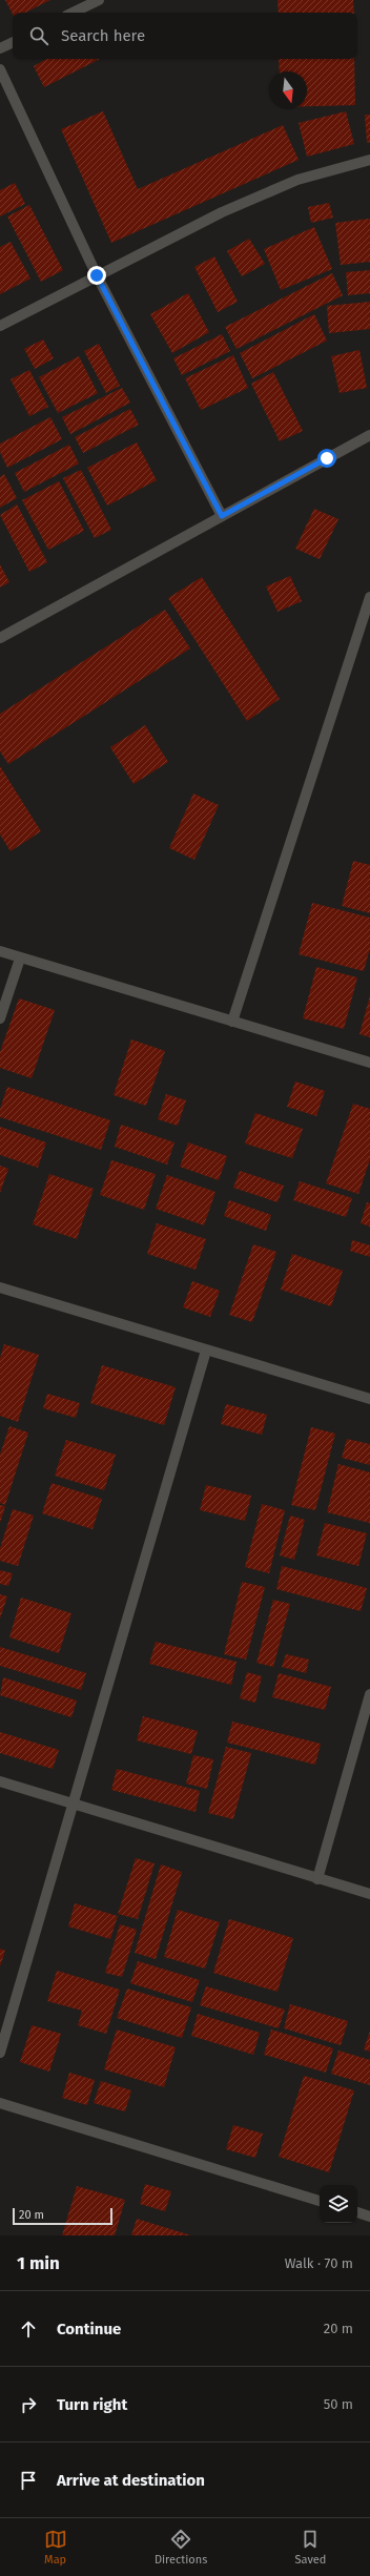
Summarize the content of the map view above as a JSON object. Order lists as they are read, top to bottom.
{
  "scale_bar": "20 m",
  "north": "bottom",
  "page": {
    "search": "Search here",
    "scale": "20 m",
    "heading": ["1 min", "Walk · 70 m"],
    "list": [
      ["Continue", "20 m"],
      ["Turn right", "50 m"],
      "Arrive at destination"
    ],
    "nav": ["Map", "Directions", "Saved"]
  }
}
